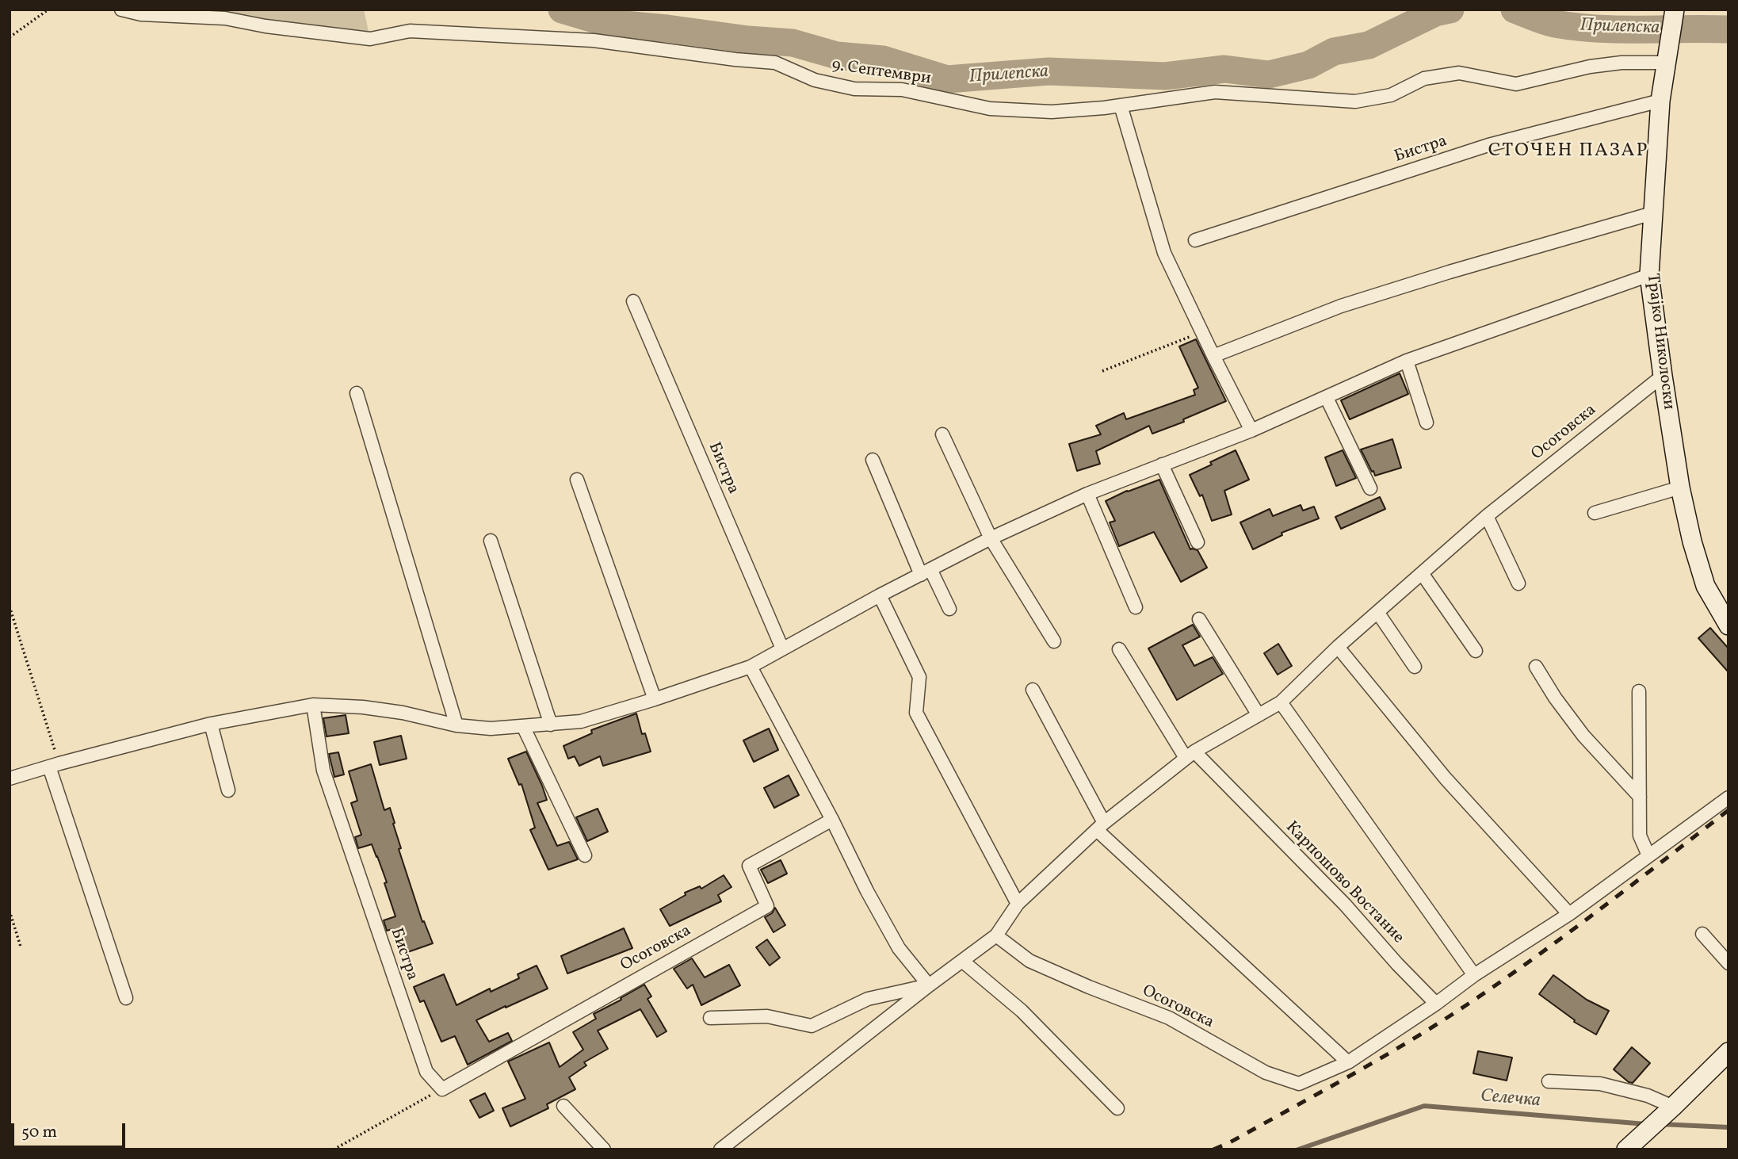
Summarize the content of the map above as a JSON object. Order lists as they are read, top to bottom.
{
  "streets": {
    "main road": ["Трајко Николоски"],
    "street": [
      "9. Септември",
      "Бистра",
      "Осоговска",
      "Карпошово Востание"
    ]
  },
  "crossings": [
    ["9. Септември", "Трајко Николоски"],
    ["Бистра", "Трајко Николоски"],
    ["Бистра", "Осоговска"],
    ["Трајко Николоски", "Осоговска"],
    ["Осоговска", "Карпошово Востание"]
  ],
  "districts": ["СТОЧЕН ПАЗАР"],
  "water": ["Прилепска", "Селечка"],
  "scale_bar": "50 m"
}
